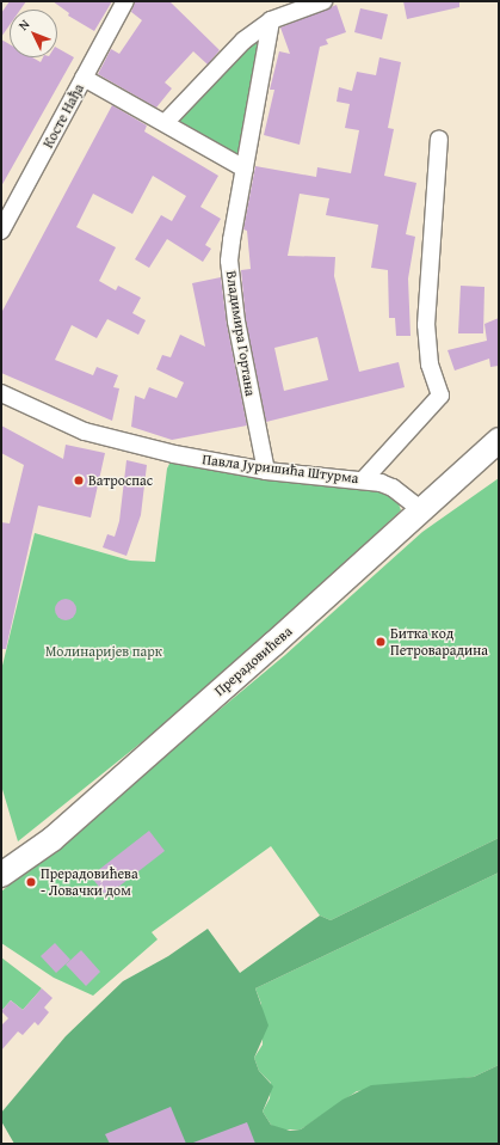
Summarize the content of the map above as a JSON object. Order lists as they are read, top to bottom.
{
  "streets": {
    "main road": ["Прерадовићева"],
    "street": ["Косте Нађа", "Владимира Гортана", "Павла Јуришића Штурма"]
  },
  "crossings": [
    ["Владимира Гортана", "Павла Јуришића Штурма"],
    ["Павла Јуришића Штурма", "Прерадовићева"]
  ],
  "parks": ["Молинаријев парк"],
  "places": ["Ватроспас", "Битка код Петроварадина", "Прерадовићева - Ловачки дом"],
  "north": "top left"
}
